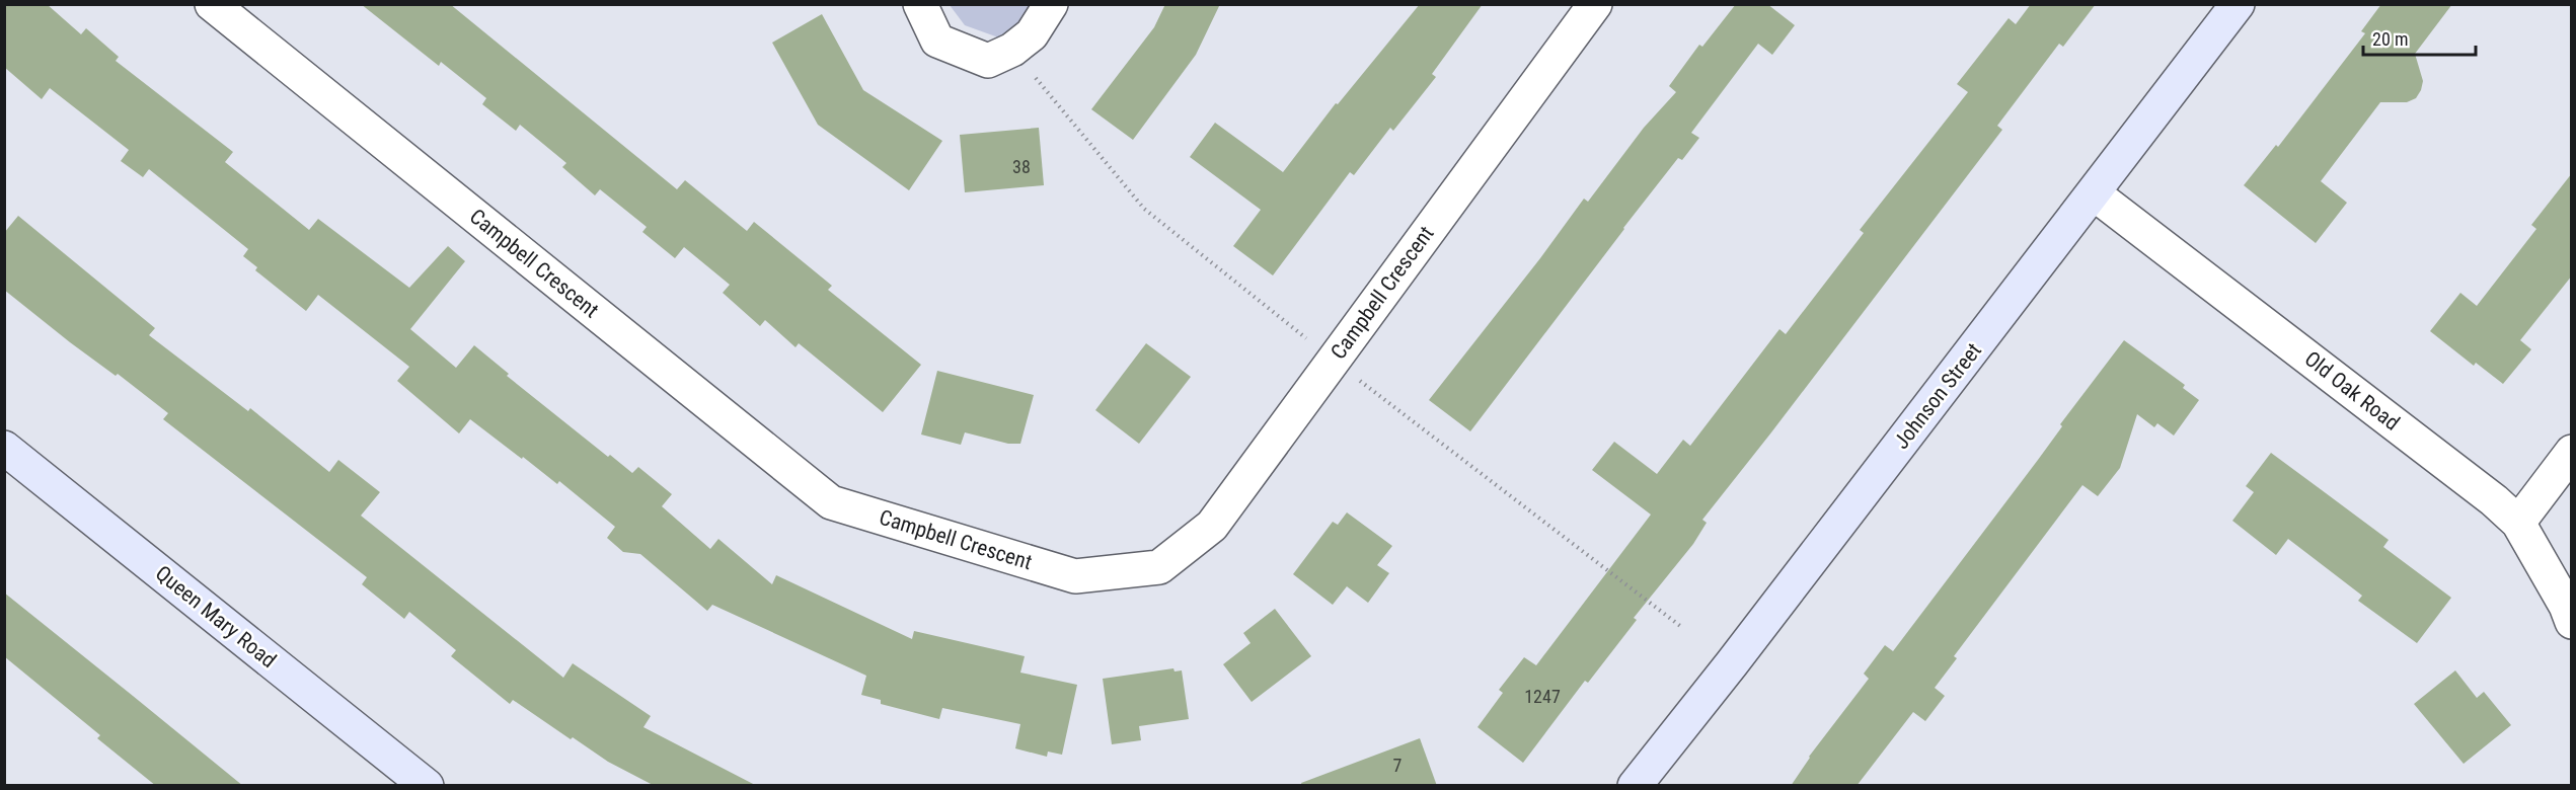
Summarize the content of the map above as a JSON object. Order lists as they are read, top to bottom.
{
  "streets": {
    "street": [
      "Campbell Crescent",
      "Old Oak Road",
      "Johnson Street",
      "Queen Mary Road"
    ]
  },
  "crossings": [
    ["Old Oak Road", "Johnson Street"]
  ],
  "house_numbers": ["38", "1247", "7"],
  "scale_bar": "20 m"
}
